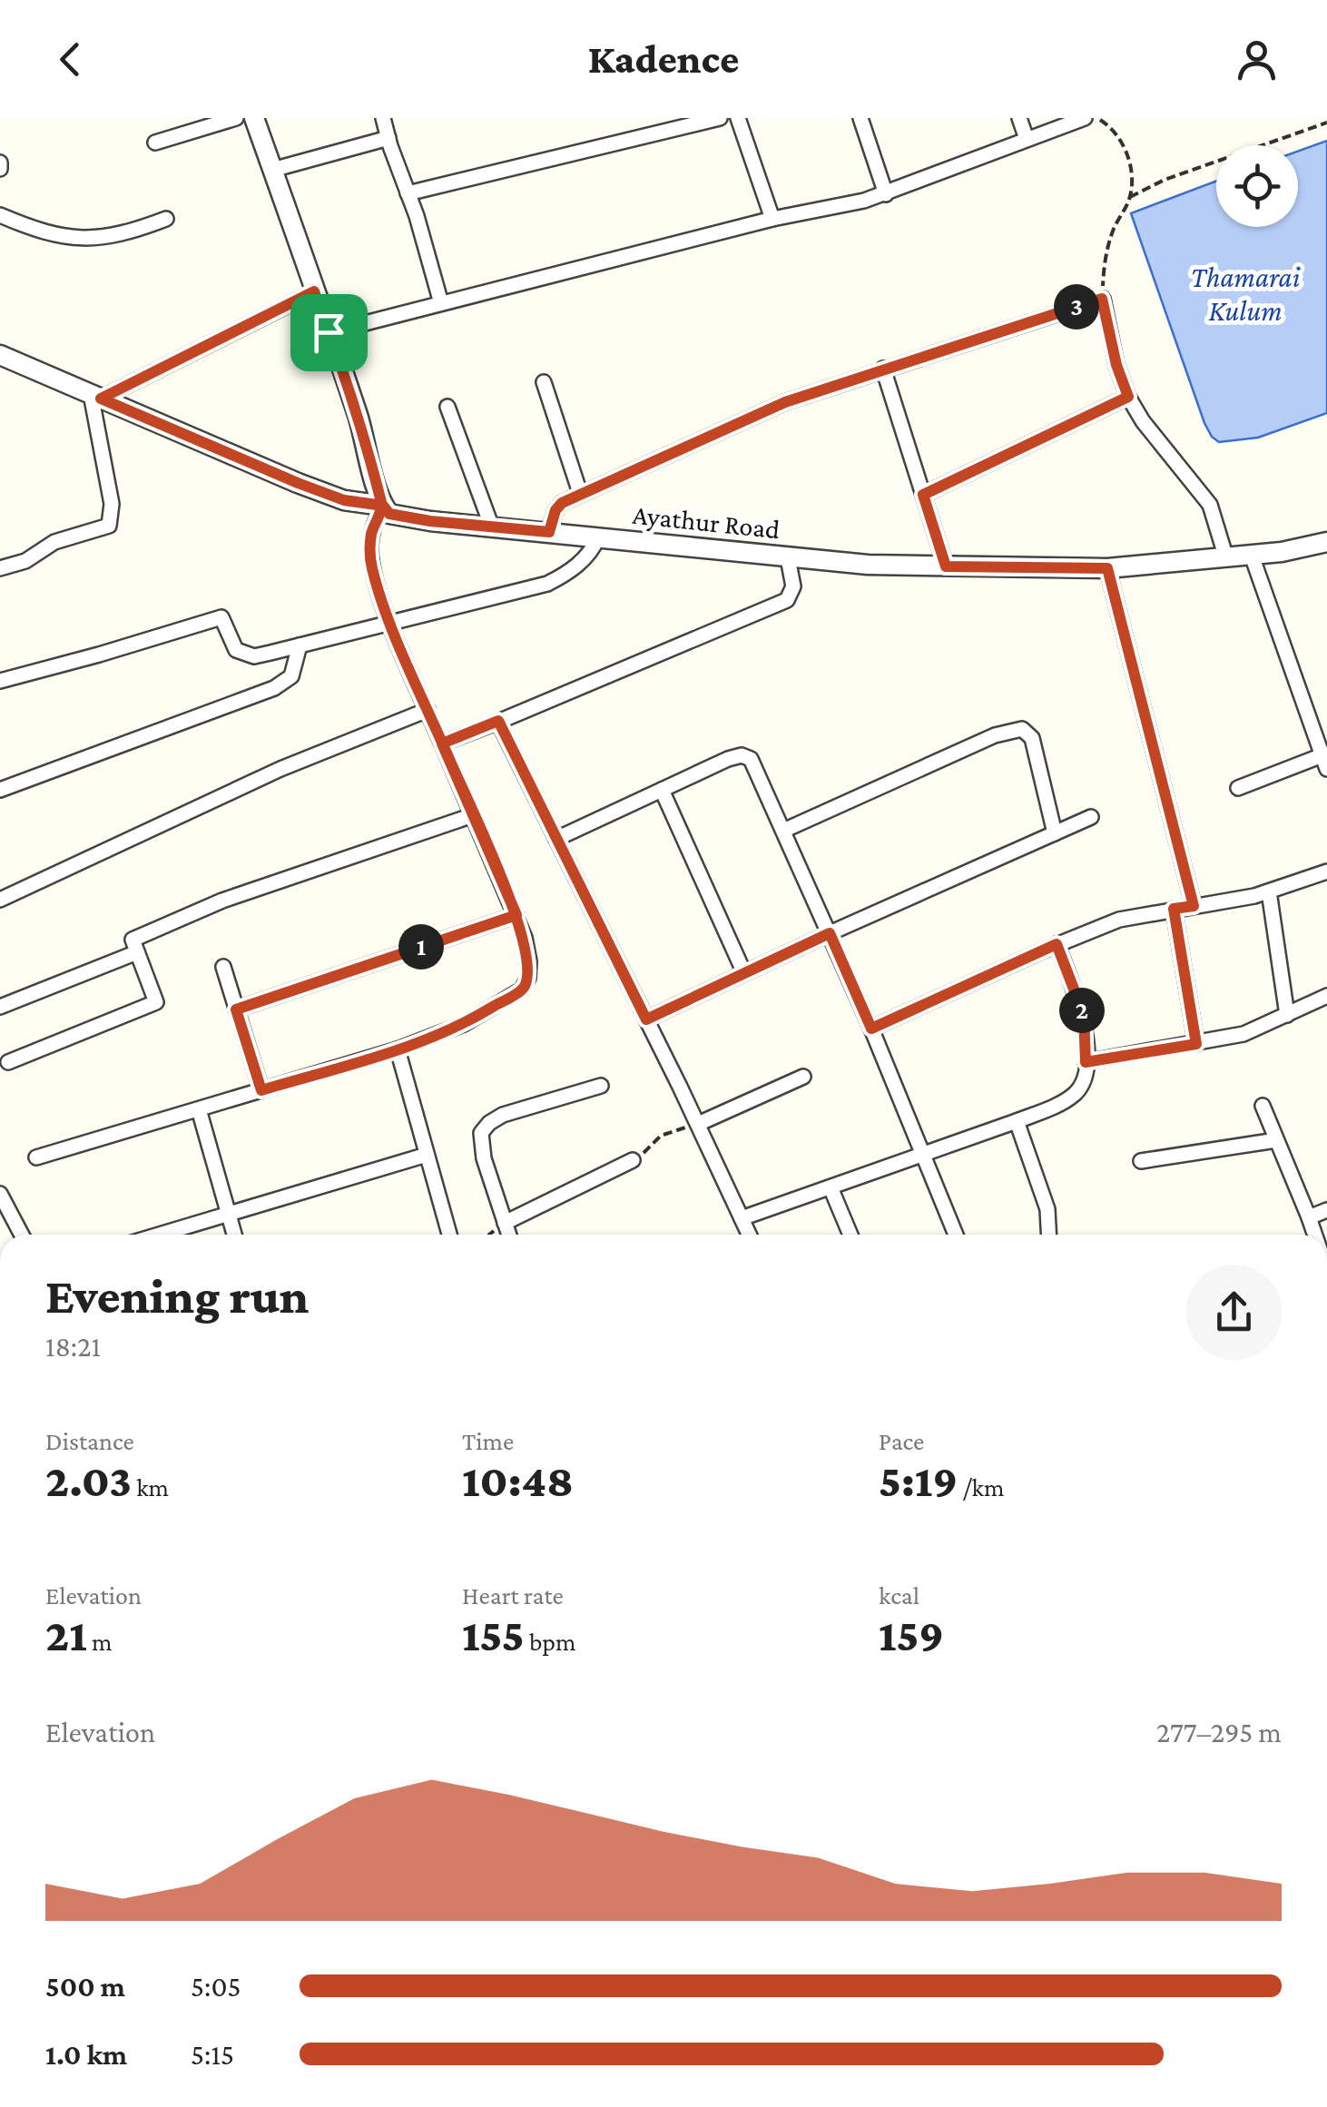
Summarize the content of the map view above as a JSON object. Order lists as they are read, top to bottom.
{
  "streets": {
    "street": ["Ayathur Road"]
  },
  "water": ["Thamarai Kulum"],
  "page": {
    "header": "Kadence",
    "pins": ["3", "1", "2"],
    "heading": ["Evening run", "18:21"],
    "stats": [
      ["Distance", "2.03 km"],
      ["Time", "10:48"],
      ["Pace", "5:19 /km"],
      ["Elevation", "21 m"],
      ["Heart rate", "155 bpm"],
      ["kcal", "159"]
    ],
    "chart": ["Elevation", "277–295 m"],
    "list": [
      {
        "name": "500 m",
        "note": "5:05"
      },
      {
        "name": "1.0 km",
        "note": "5:15"
      }
    ]
  }
}
